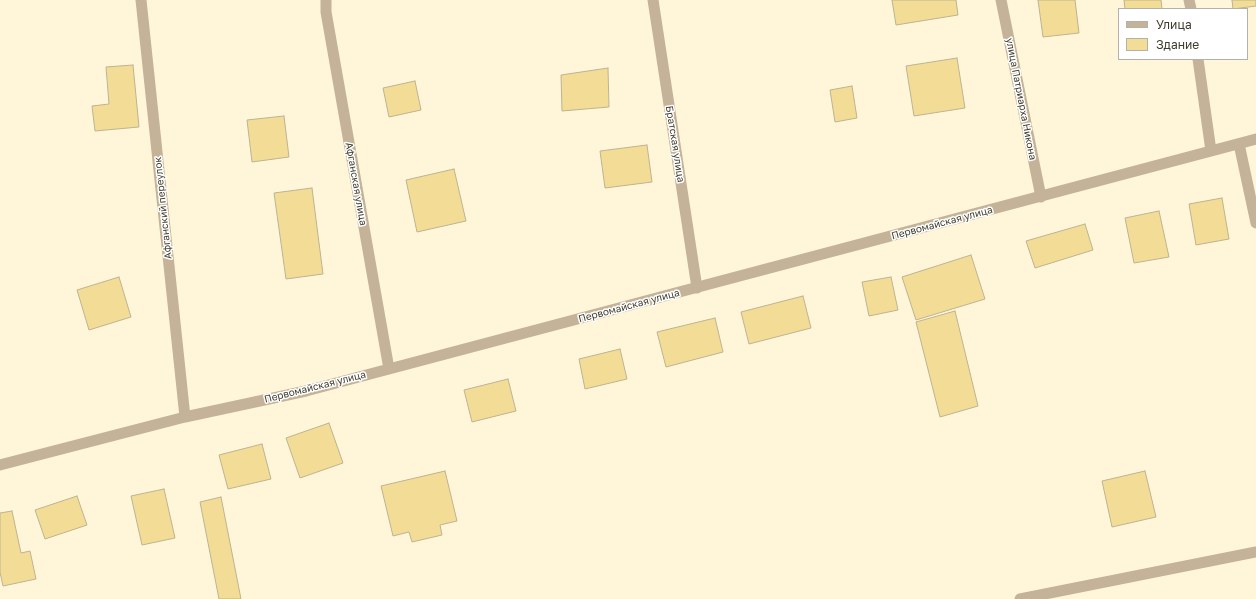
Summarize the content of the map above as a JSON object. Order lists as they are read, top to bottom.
{
  "streets": {
    "street": [
      "улица Патриарха Никона",
      "Братская улица",
      "Афганская улица",
      "Афганский переулок",
      "Первомайская улица"
    ]
  },
  "crossings": [
    ["улица Патриарха Никона", "Первомайская улица"],
    ["Братская улица", "Первомайская улица"],
    ["Афганская улица", "Первомайская улица"],
    ["Афганский переулок", "Первомайская улица"]
  ],
  "legend": ["Улица", "Здание"]
}
